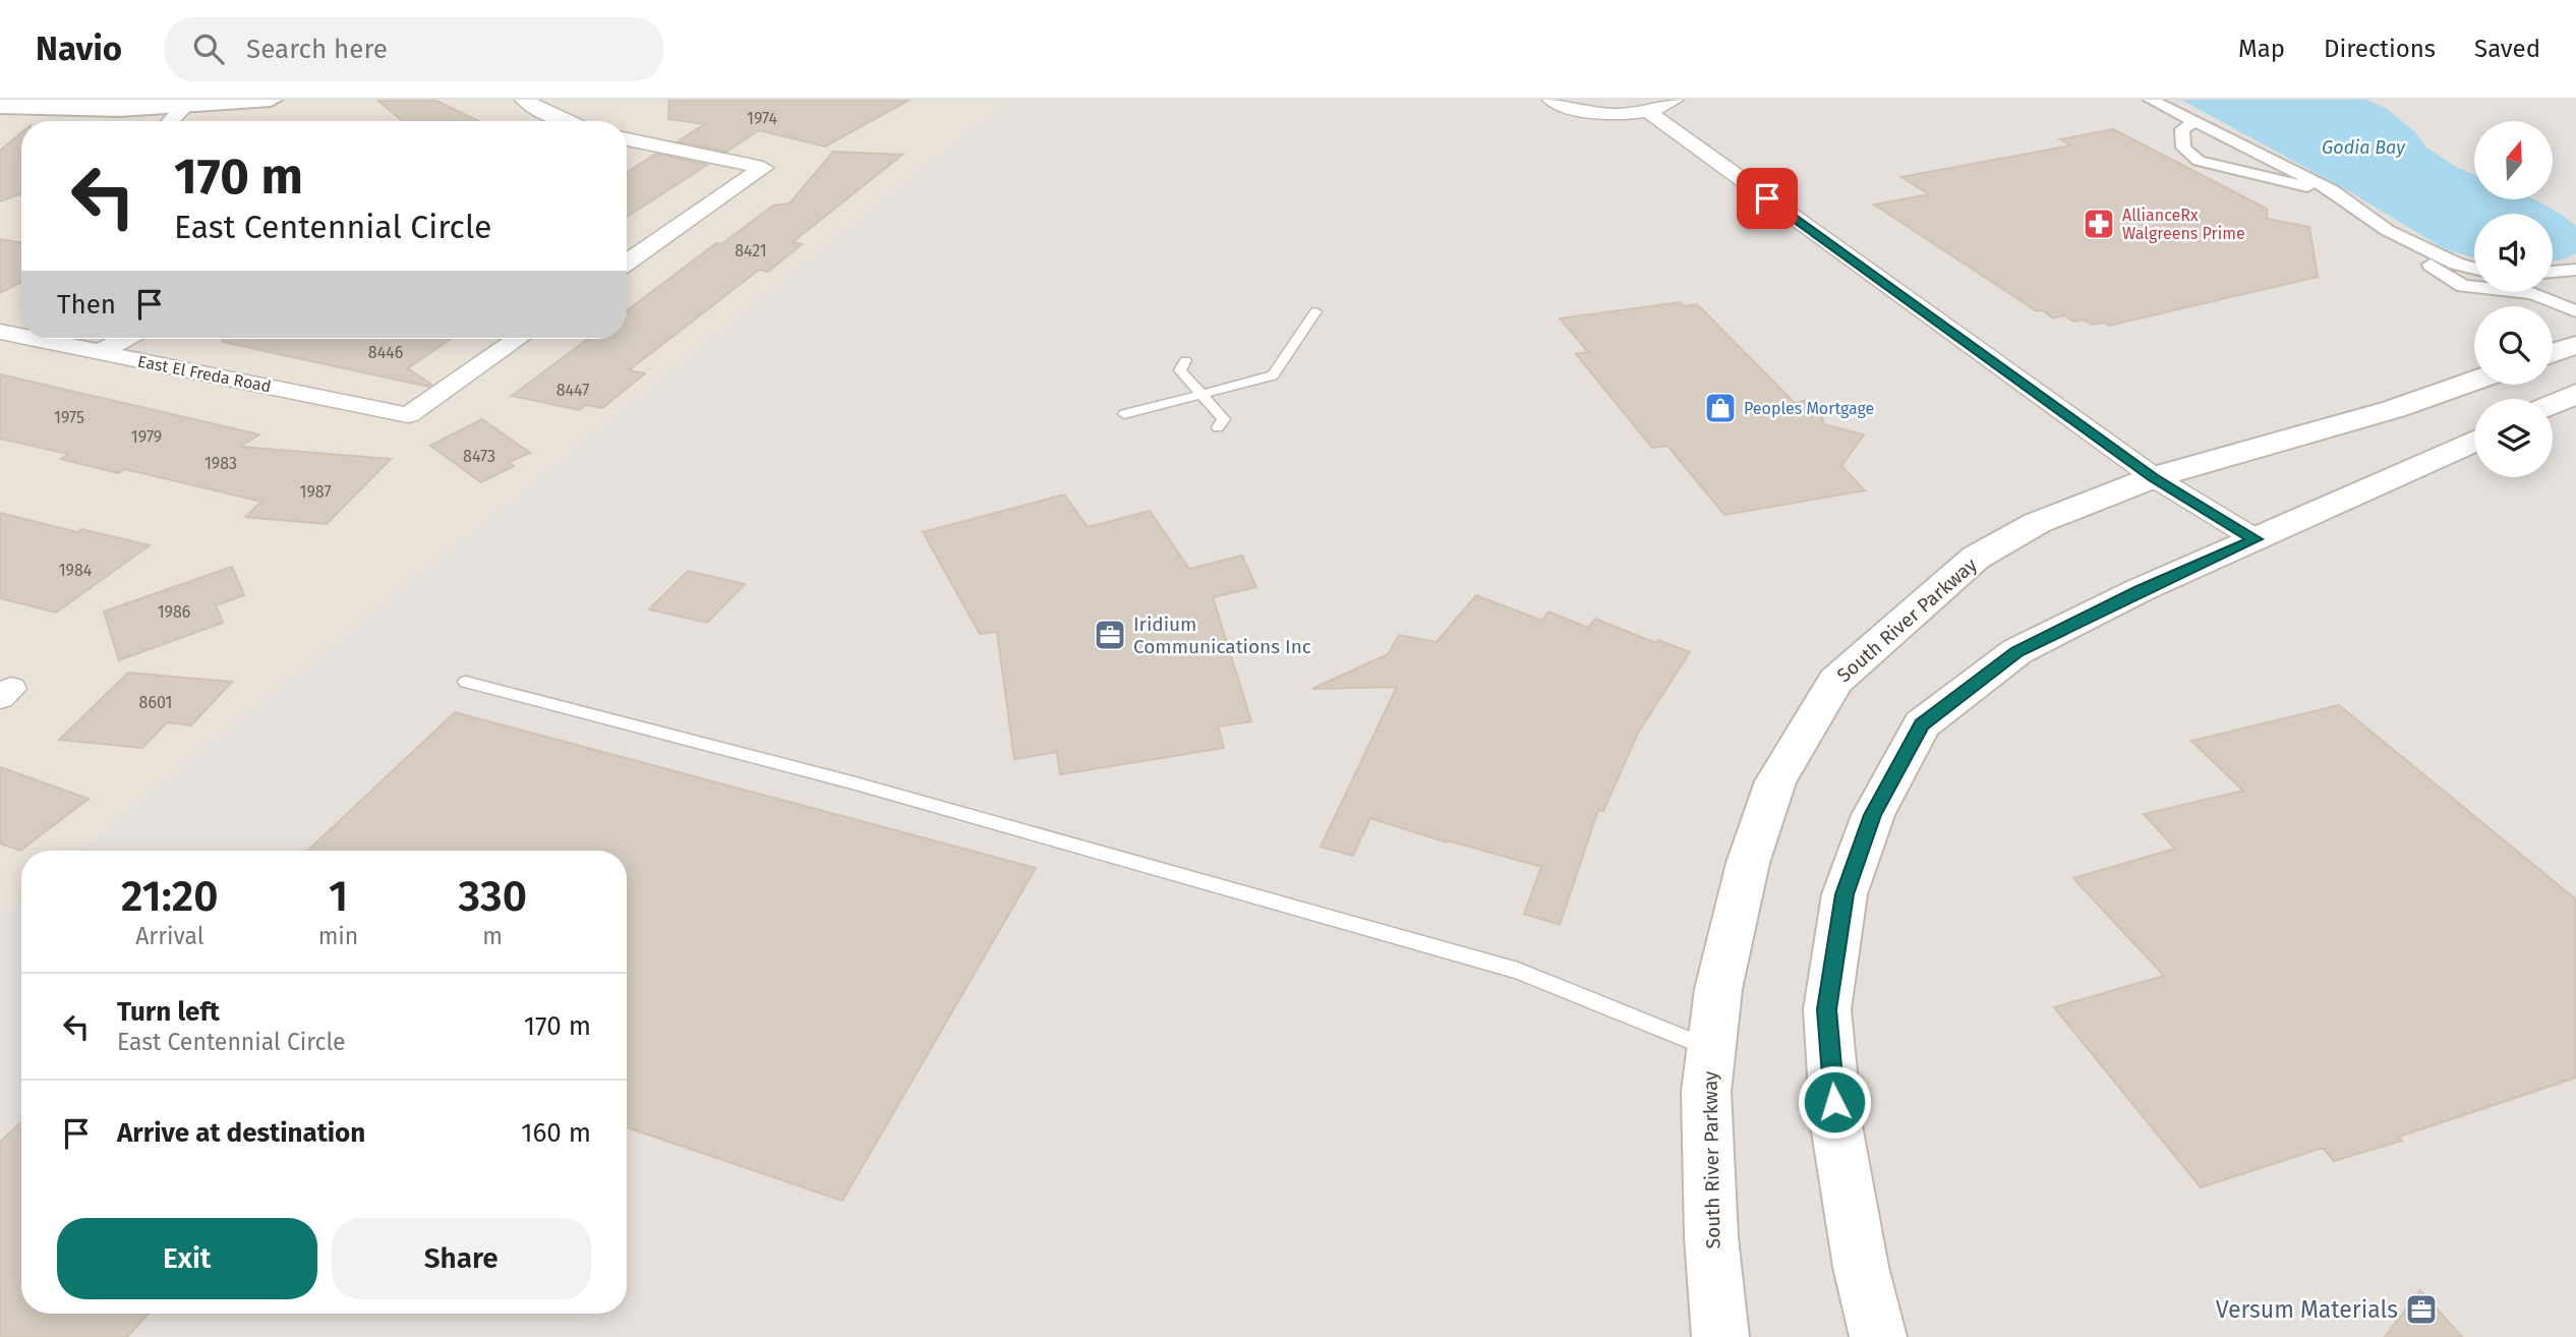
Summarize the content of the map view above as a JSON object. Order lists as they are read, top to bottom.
{
  "streets": {
    "street": ["East El Freda Road", "South River Parkway"]
  },
  "water": ["Godia Bay"],
  "places": {
    "pharmacy": ["AllianceRx Walgreens Prime"],
    "shop": ["Peoples Mortgage"],
    "office": ["Iridium Communications Inc", "Versum Materials"]
  },
  "house_numbers": [
    "1974",
    "8421",
    "8446",
    "8447",
    "1975",
    "1979",
    "8473",
    "1983",
    "1987",
    "1984",
    "1986",
    "8601"
  ],
  "north": "top",
  "page": {
    "header": "Navio",
    "search": "Search here",
    "nav": ["Map", "Directions", "Saved"],
    "turn": ["170 m", "East Centennial Circle"],
    "then": "Then",
    "eta": [
      "21:20",
      "Arrival",
      "1",
      "min",
      "330",
      "m"
    ],
    "list": [
      {
        "name": "Turn left",
        "note": "East Centennial Circle",
        "value": "170 m"
      },
      {
        "name": "Arrive at destination",
        "value": "160 m"
      }
    ],
    "buttons": ["Exit", "Share"]
  }
}
